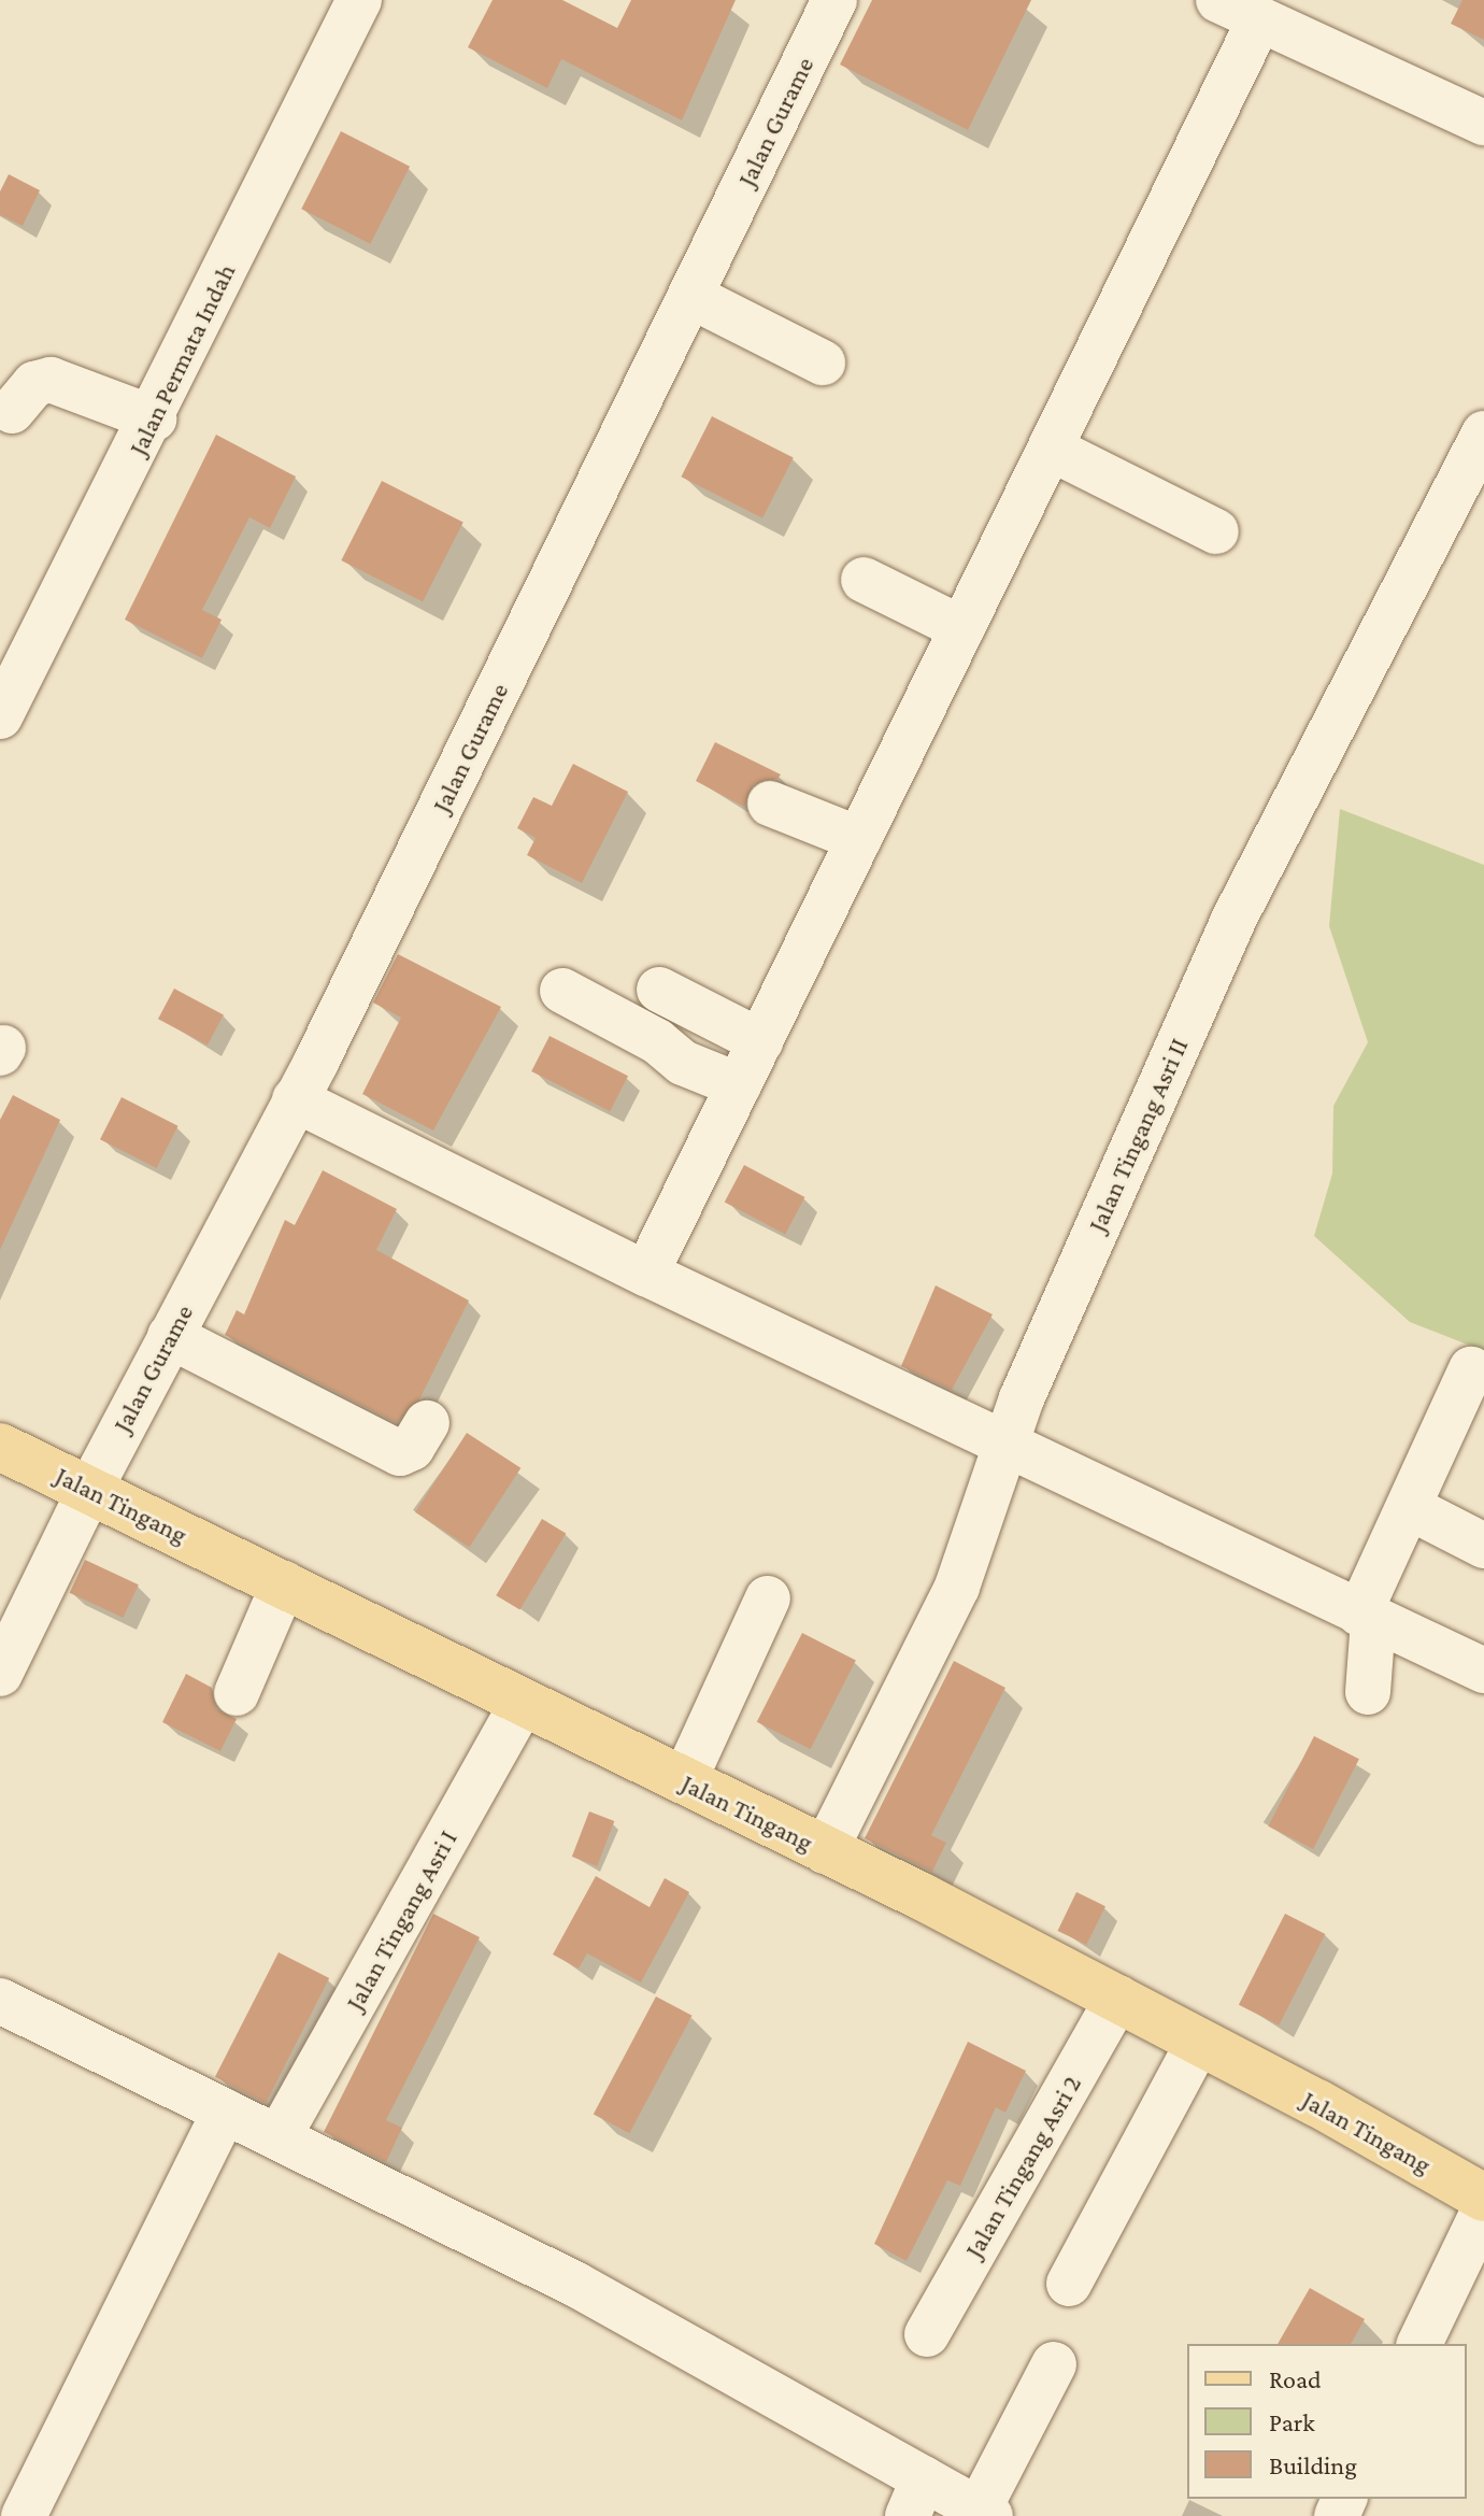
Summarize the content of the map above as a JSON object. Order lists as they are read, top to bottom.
{
  "streets": {
    "main road": ["Jalan Tingang"],
    "street": [
      "Jalan Gurame",
      "Jalan Permata Indah",
      "Jalan Tingang Asri II",
      "Jalan Tingang Asri I",
      "Jalan Tingang Asri 2"
    ]
  },
  "crossings": [
    ["Jalan Gurame", "Jalan Tingang"],
    ["Jalan Tingang Asri II", "Jalan Tingang"],
    ["Jalan Tingang", "Jalan Tingang Asri I"],
    ["Jalan Tingang", "Jalan Tingang Asri 2"]
  ],
  "legend": ["Road", "Park", "Building"]
}
